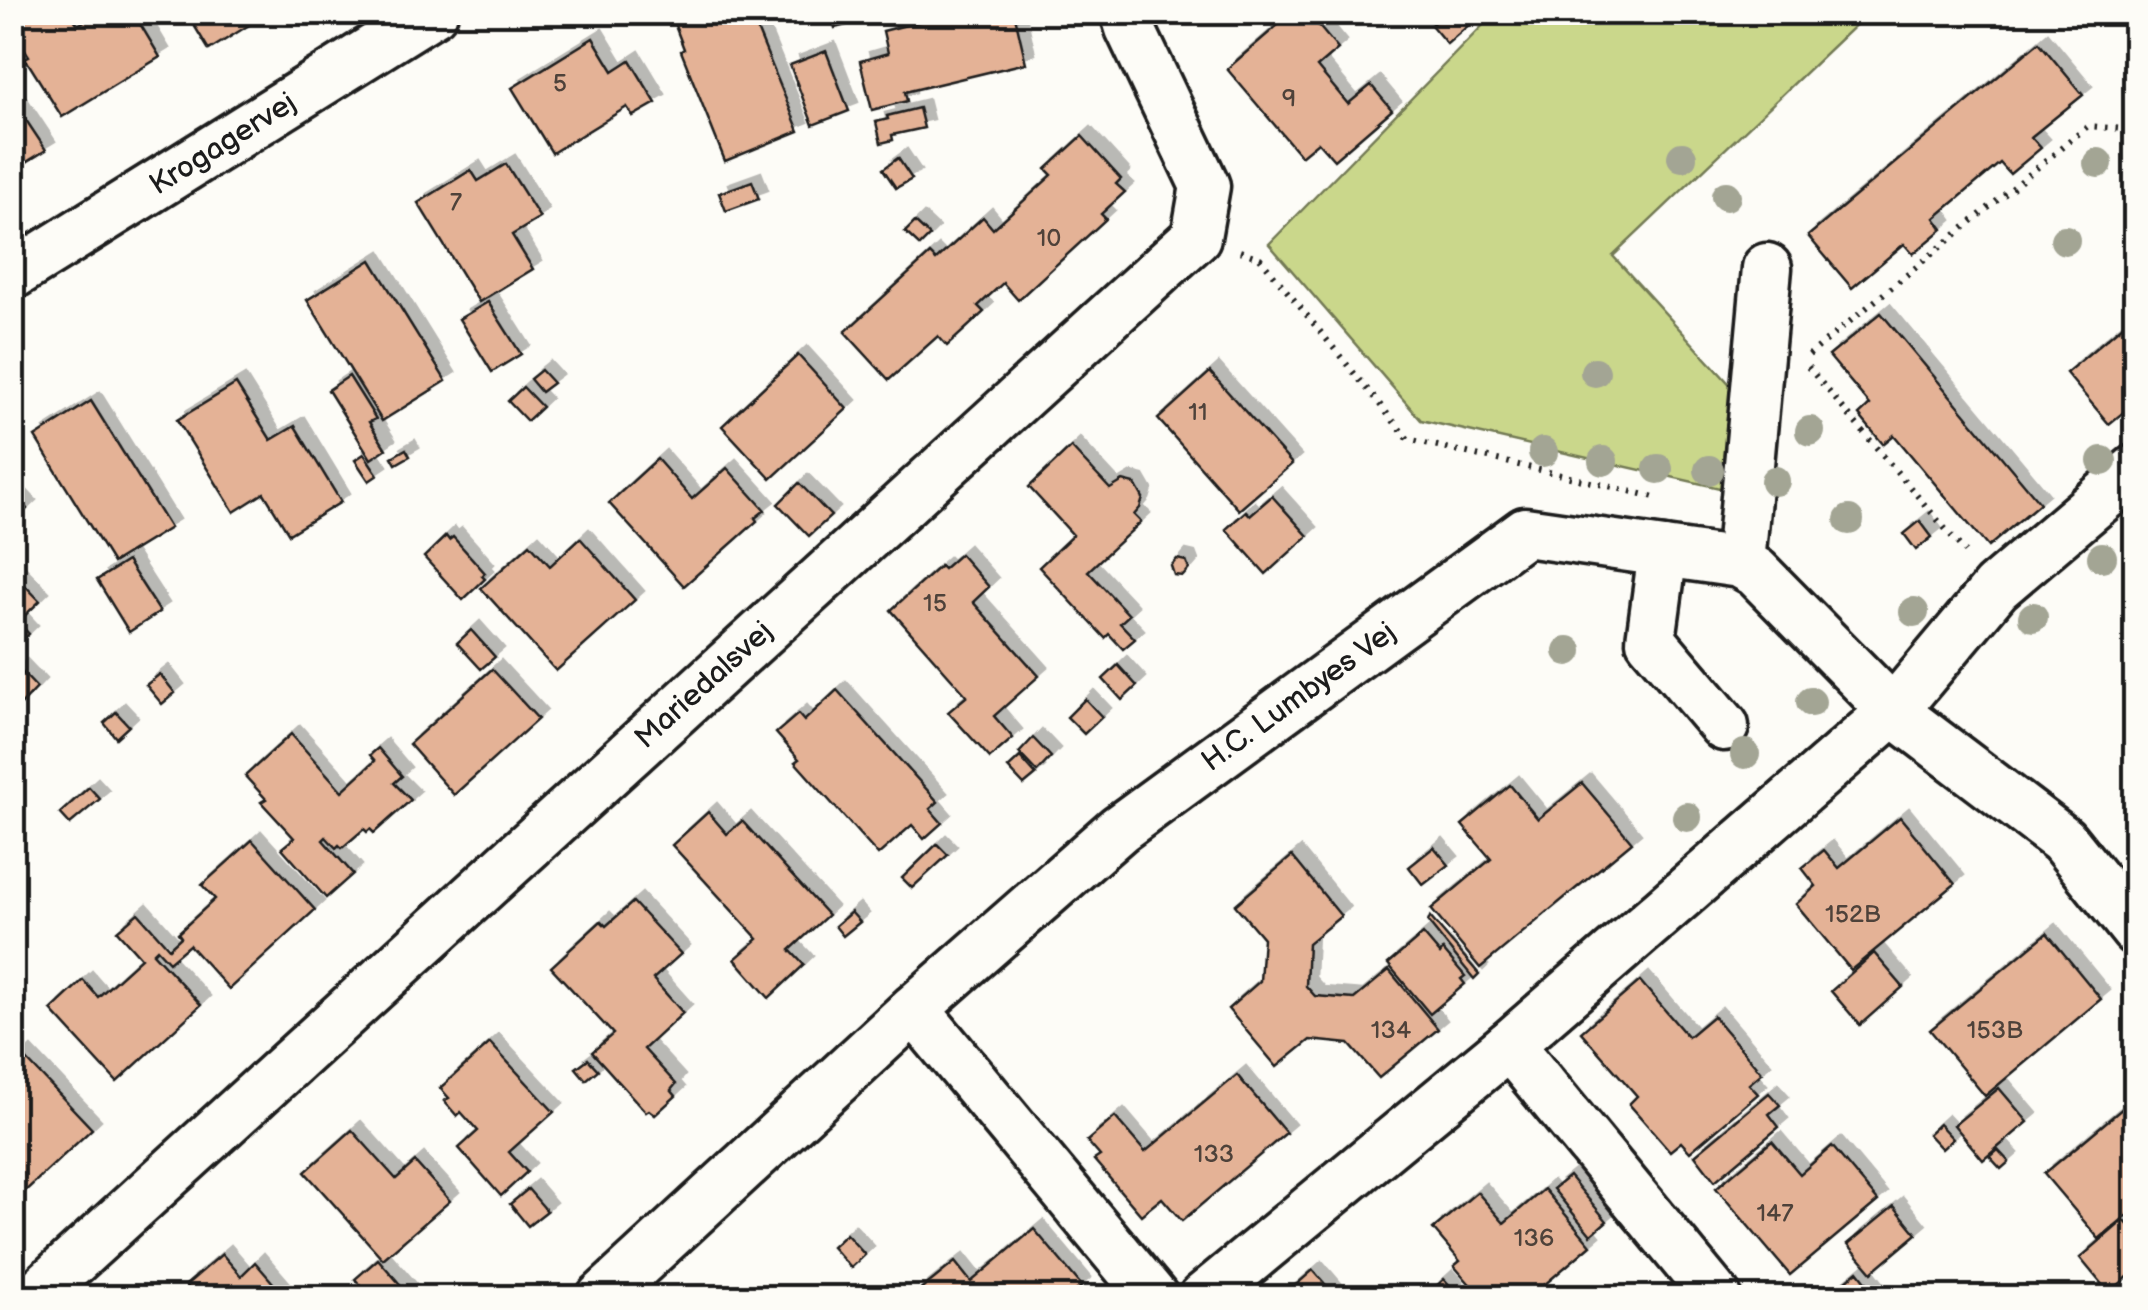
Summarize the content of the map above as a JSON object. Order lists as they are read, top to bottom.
{
  "streets": {
    "street": ["Krogagervej", "Mariedalsvej", "H.C. Lumbyes Vej"]
  },
  "house_numbers": [
    "5",
    "9",
    "7",
    "10",
    "11",
    "15",
    "152B",
    "134",
    "153B",
    "133",
    "147",
    "136"
  ]
}
